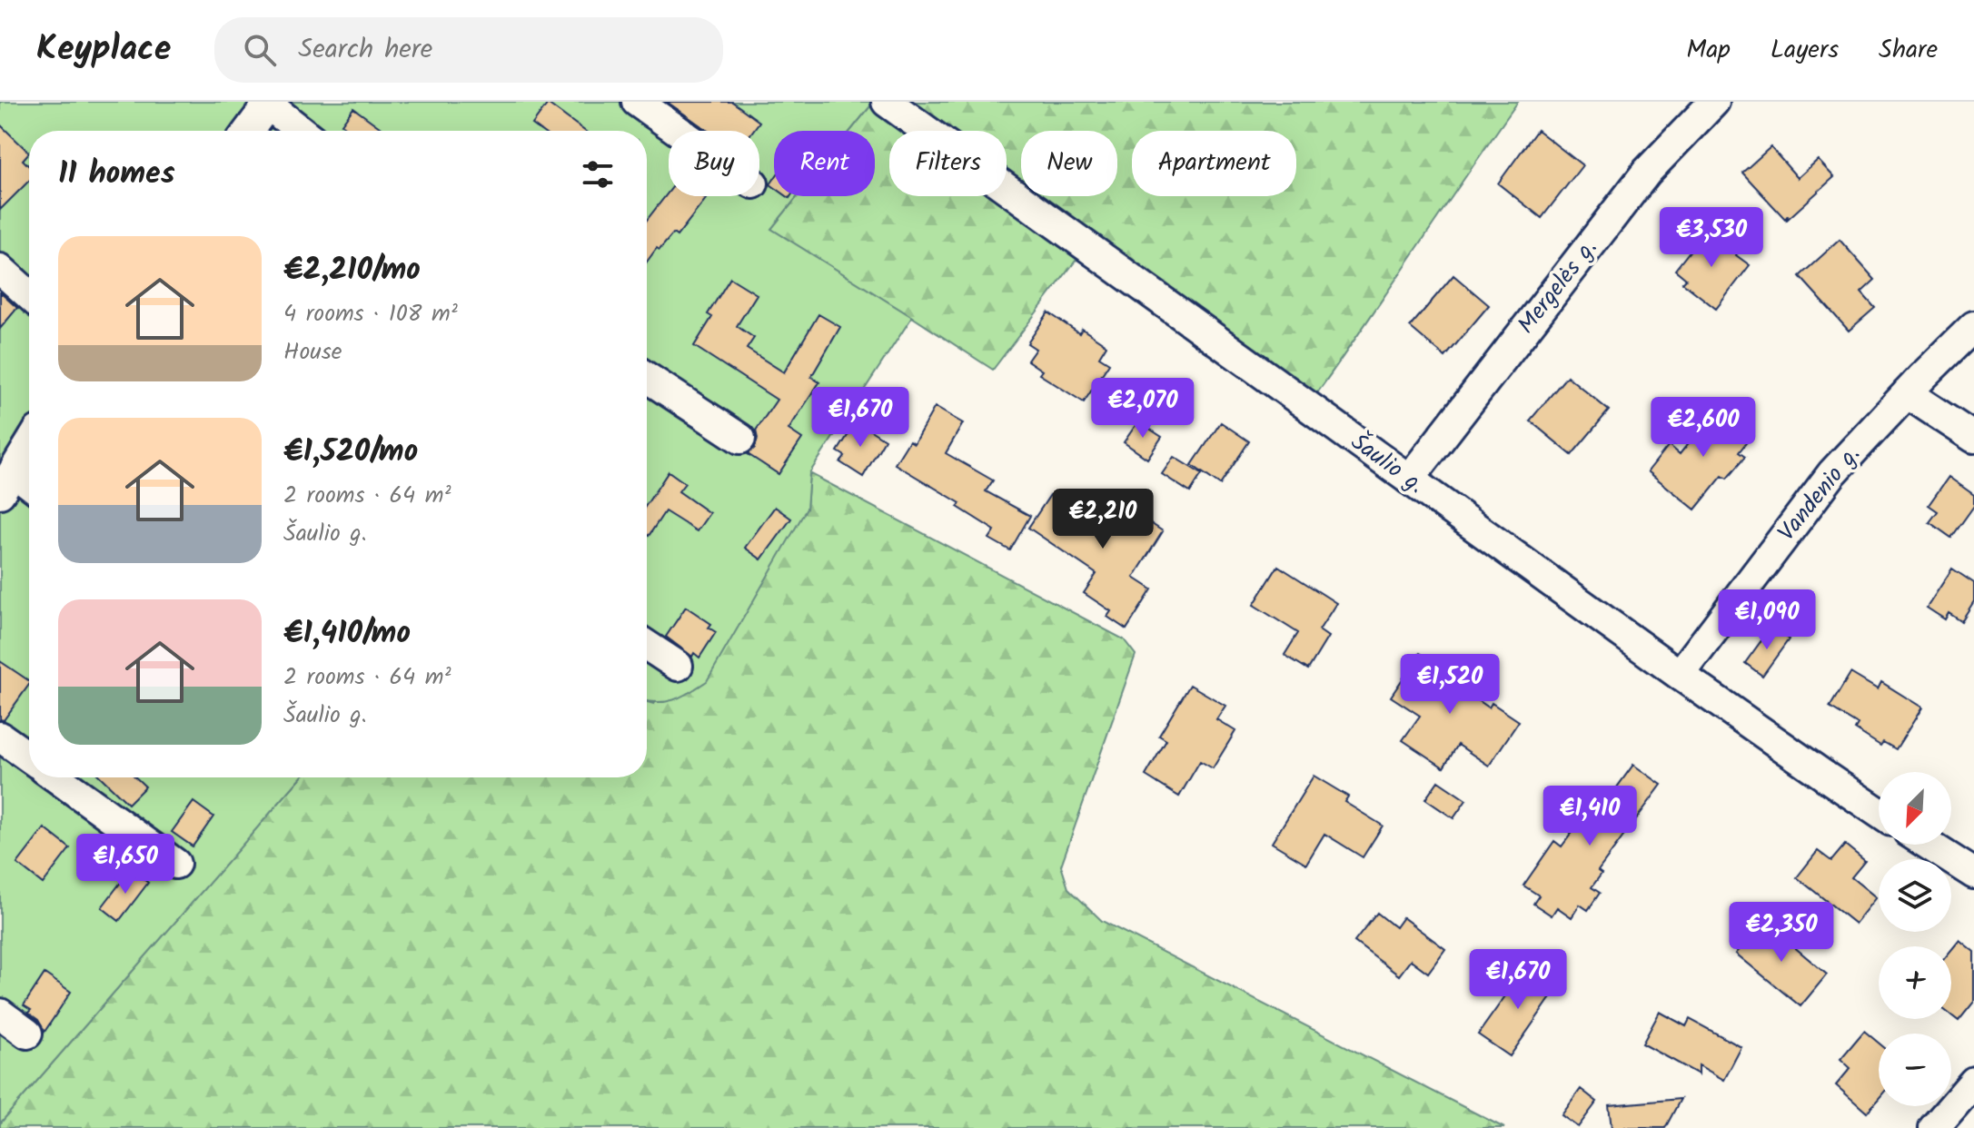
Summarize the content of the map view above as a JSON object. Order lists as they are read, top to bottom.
{
  "streets": {
    "street": ["Mergelės g.", "Šaulio g.", "Vandenio g."]
  },
  "crossings": [
    ["Mergelės g.", "Šaulio g."],
    ["Šaulio g.", "Vandenio g."]
  ],
  "north": "bottom left",
  "page": {
    "header": "Keyplace",
    "search": "Search here",
    "nav": ["Map", "Layers", "Share"],
    "chip": [
      "Buy",
      "Rent",
      "Filters",
      "New",
      "Apartment"
    ],
    "heading": "11 homes",
    "price": [
      "€3,530",
      "€2,070",
      "€1,670",
      "€2,600",
      "€2,210",
      "€1,090",
      "€1,520",
      "€1,410",
      "€1,650",
      "€2,350",
      "€1,670"
    ],
    "list": [
      {
        "name": "€2,210/mo",
        "note": "4 rooms · 108 m² · House"
      },
      {
        "name": "€1,520/mo",
        "note": "2 rooms · 64 m² · Šaulio g."
      },
      {
        "name": "€1,410/mo",
        "note": "2 rooms · 64 m² · Šaulio g."
      }
    ],
    "map_buttons": ["+", "−"]
  }
}
